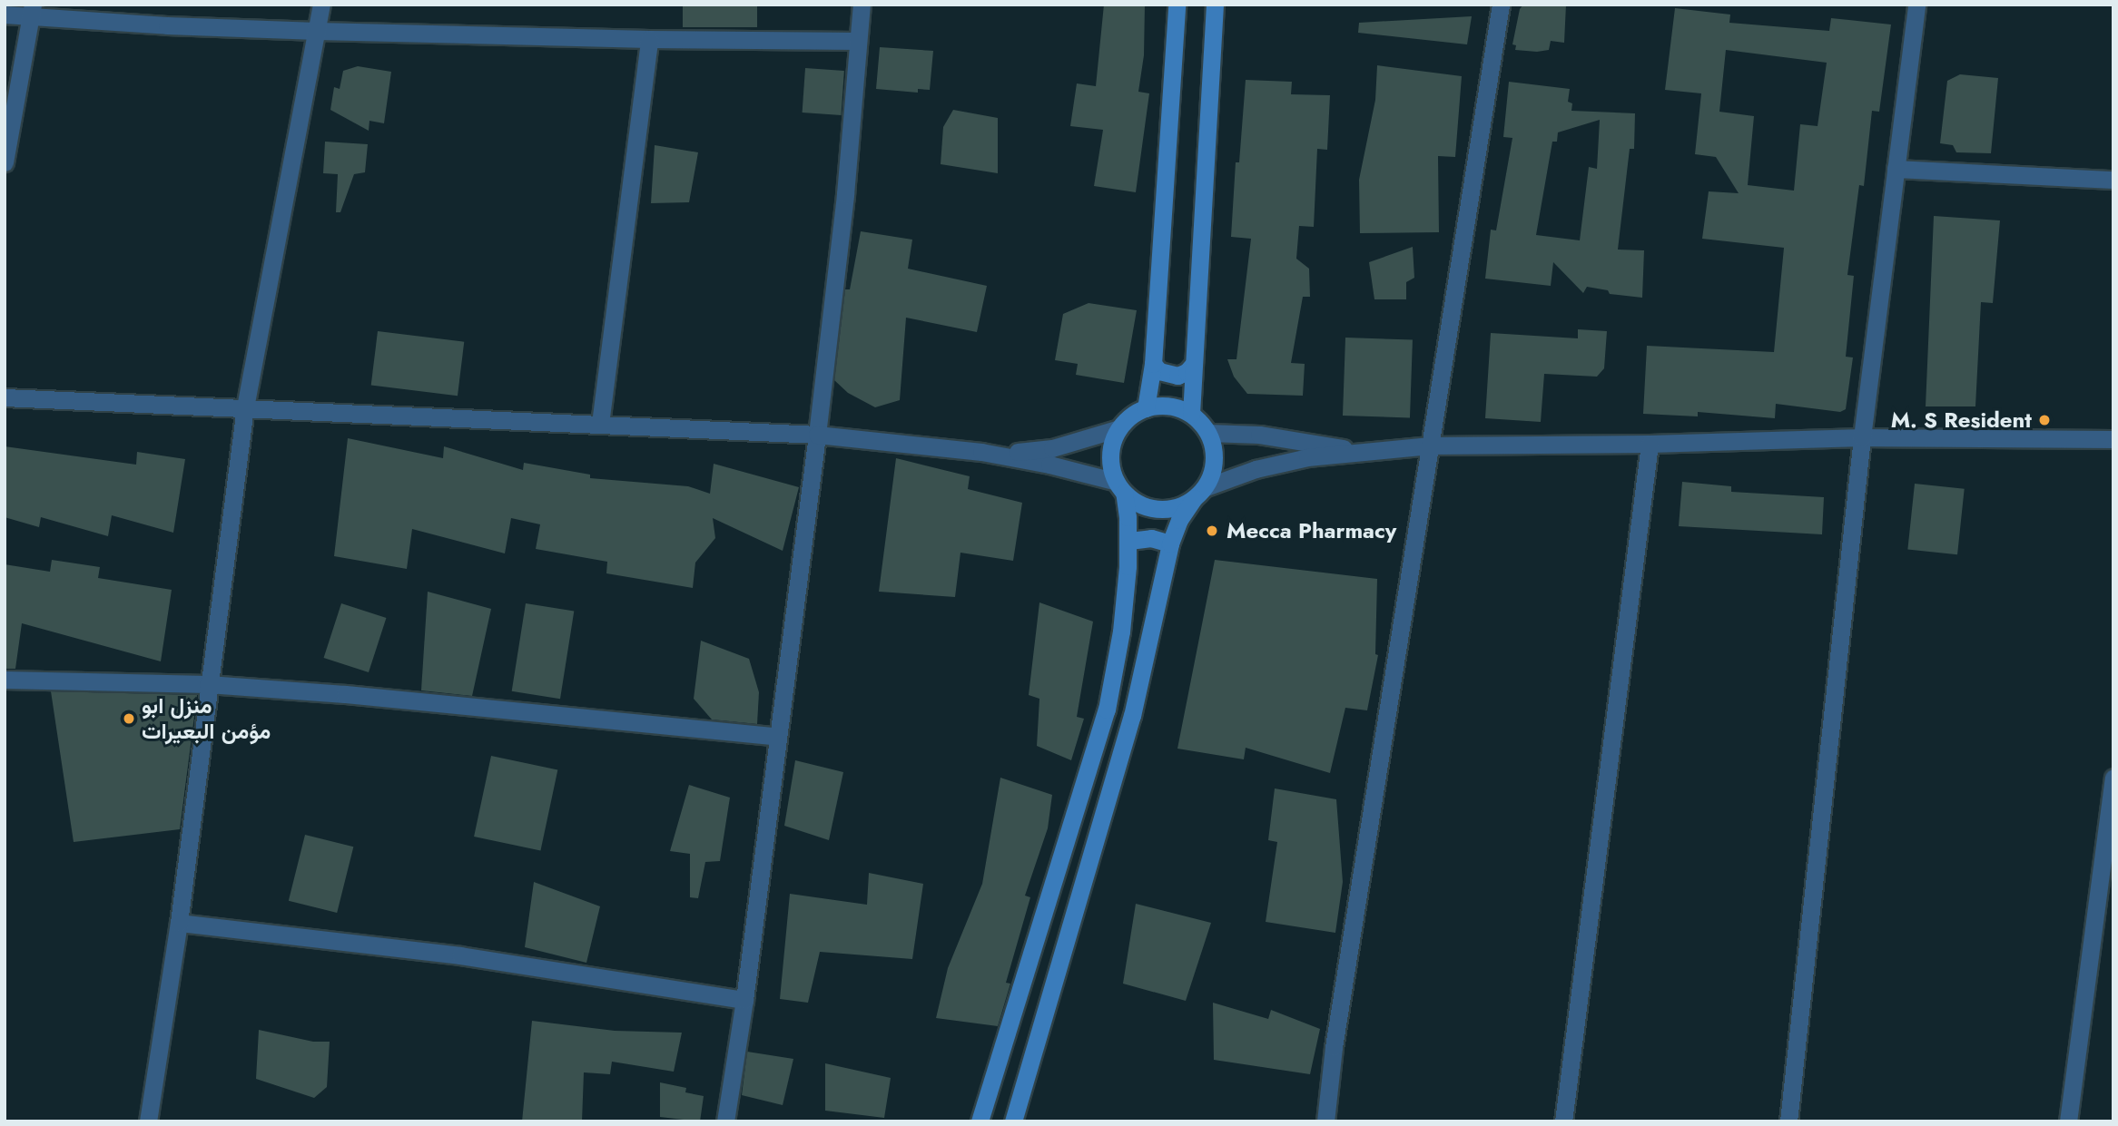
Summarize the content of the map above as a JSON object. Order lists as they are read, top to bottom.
{
  "places": ["M. S Resident", "Mecca Pharmacy", "منزل ابو مؤمن البعيرات"]
}
